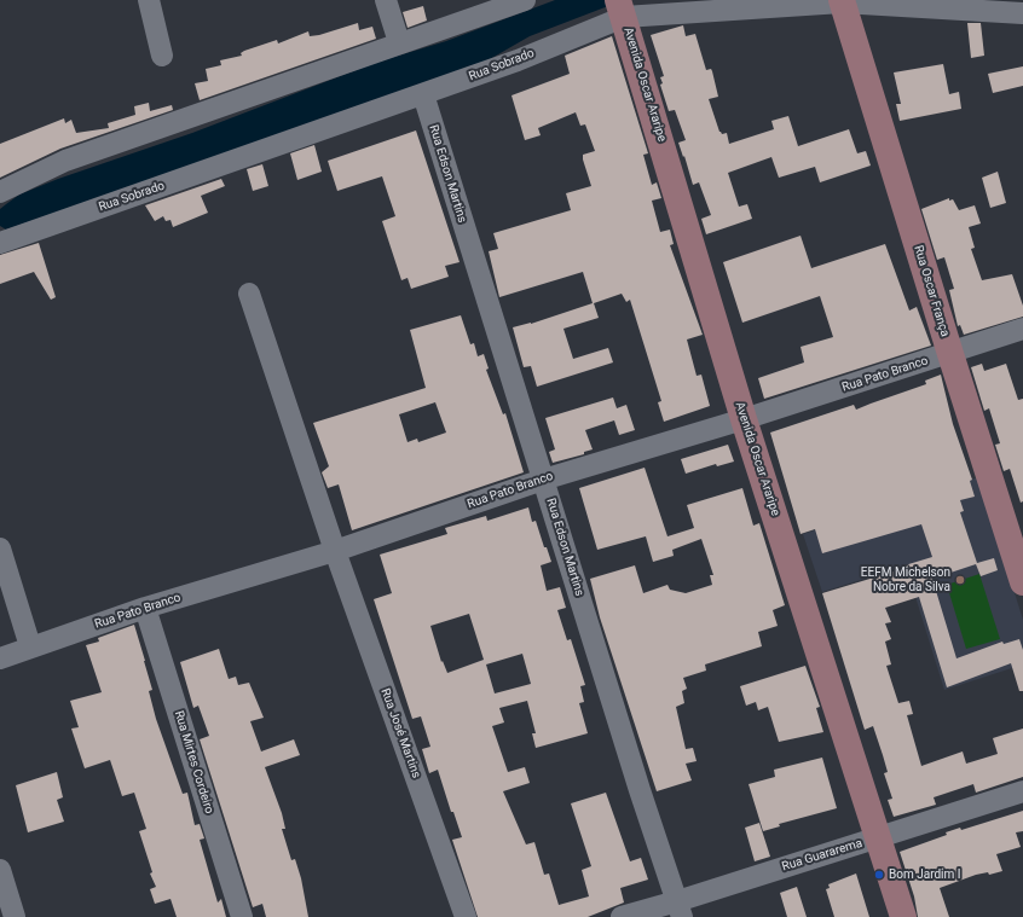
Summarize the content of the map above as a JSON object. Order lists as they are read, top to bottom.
{
  "streets": {
    "street": [
      "Rua Sobrado",
      "Avenida Oscar Araripe",
      "Rua Edson Martins",
      "Rua Oscar França",
      "Rua Pato Branco",
      "Rua José Martins",
      "Rua Mirtes Cordeiro",
      "Rua Guararema"
    ]
  },
  "crossings": [
    ["Rua Sobrado", "Avenida Oscar Araripe"],
    ["Rua Sobrado", "Rua Edson Martins"],
    ["Rua Sobrado", "Rua Oscar França"],
    ["Avenida Oscar Araripe", "Rua Pato Branco"],
    ["Avenida Oscar Araripe", "Rua Guararema"],
    ["Rua Edson Martins", "Rua Pato Branco"],
    ["Rua Edson Martins", "Rua Guararema"],
    ["Rua Oscar França", "Rua Pato Branco"],
    ["Rua Pato Branco", "Rua José Martins"],
    ["Rua Pato Branco", "Rua Mirtes Cordeiro"]
  ],
  "places": ["EEFM Michelson Nobre da Silva", "Bom Jardim I"]
}
